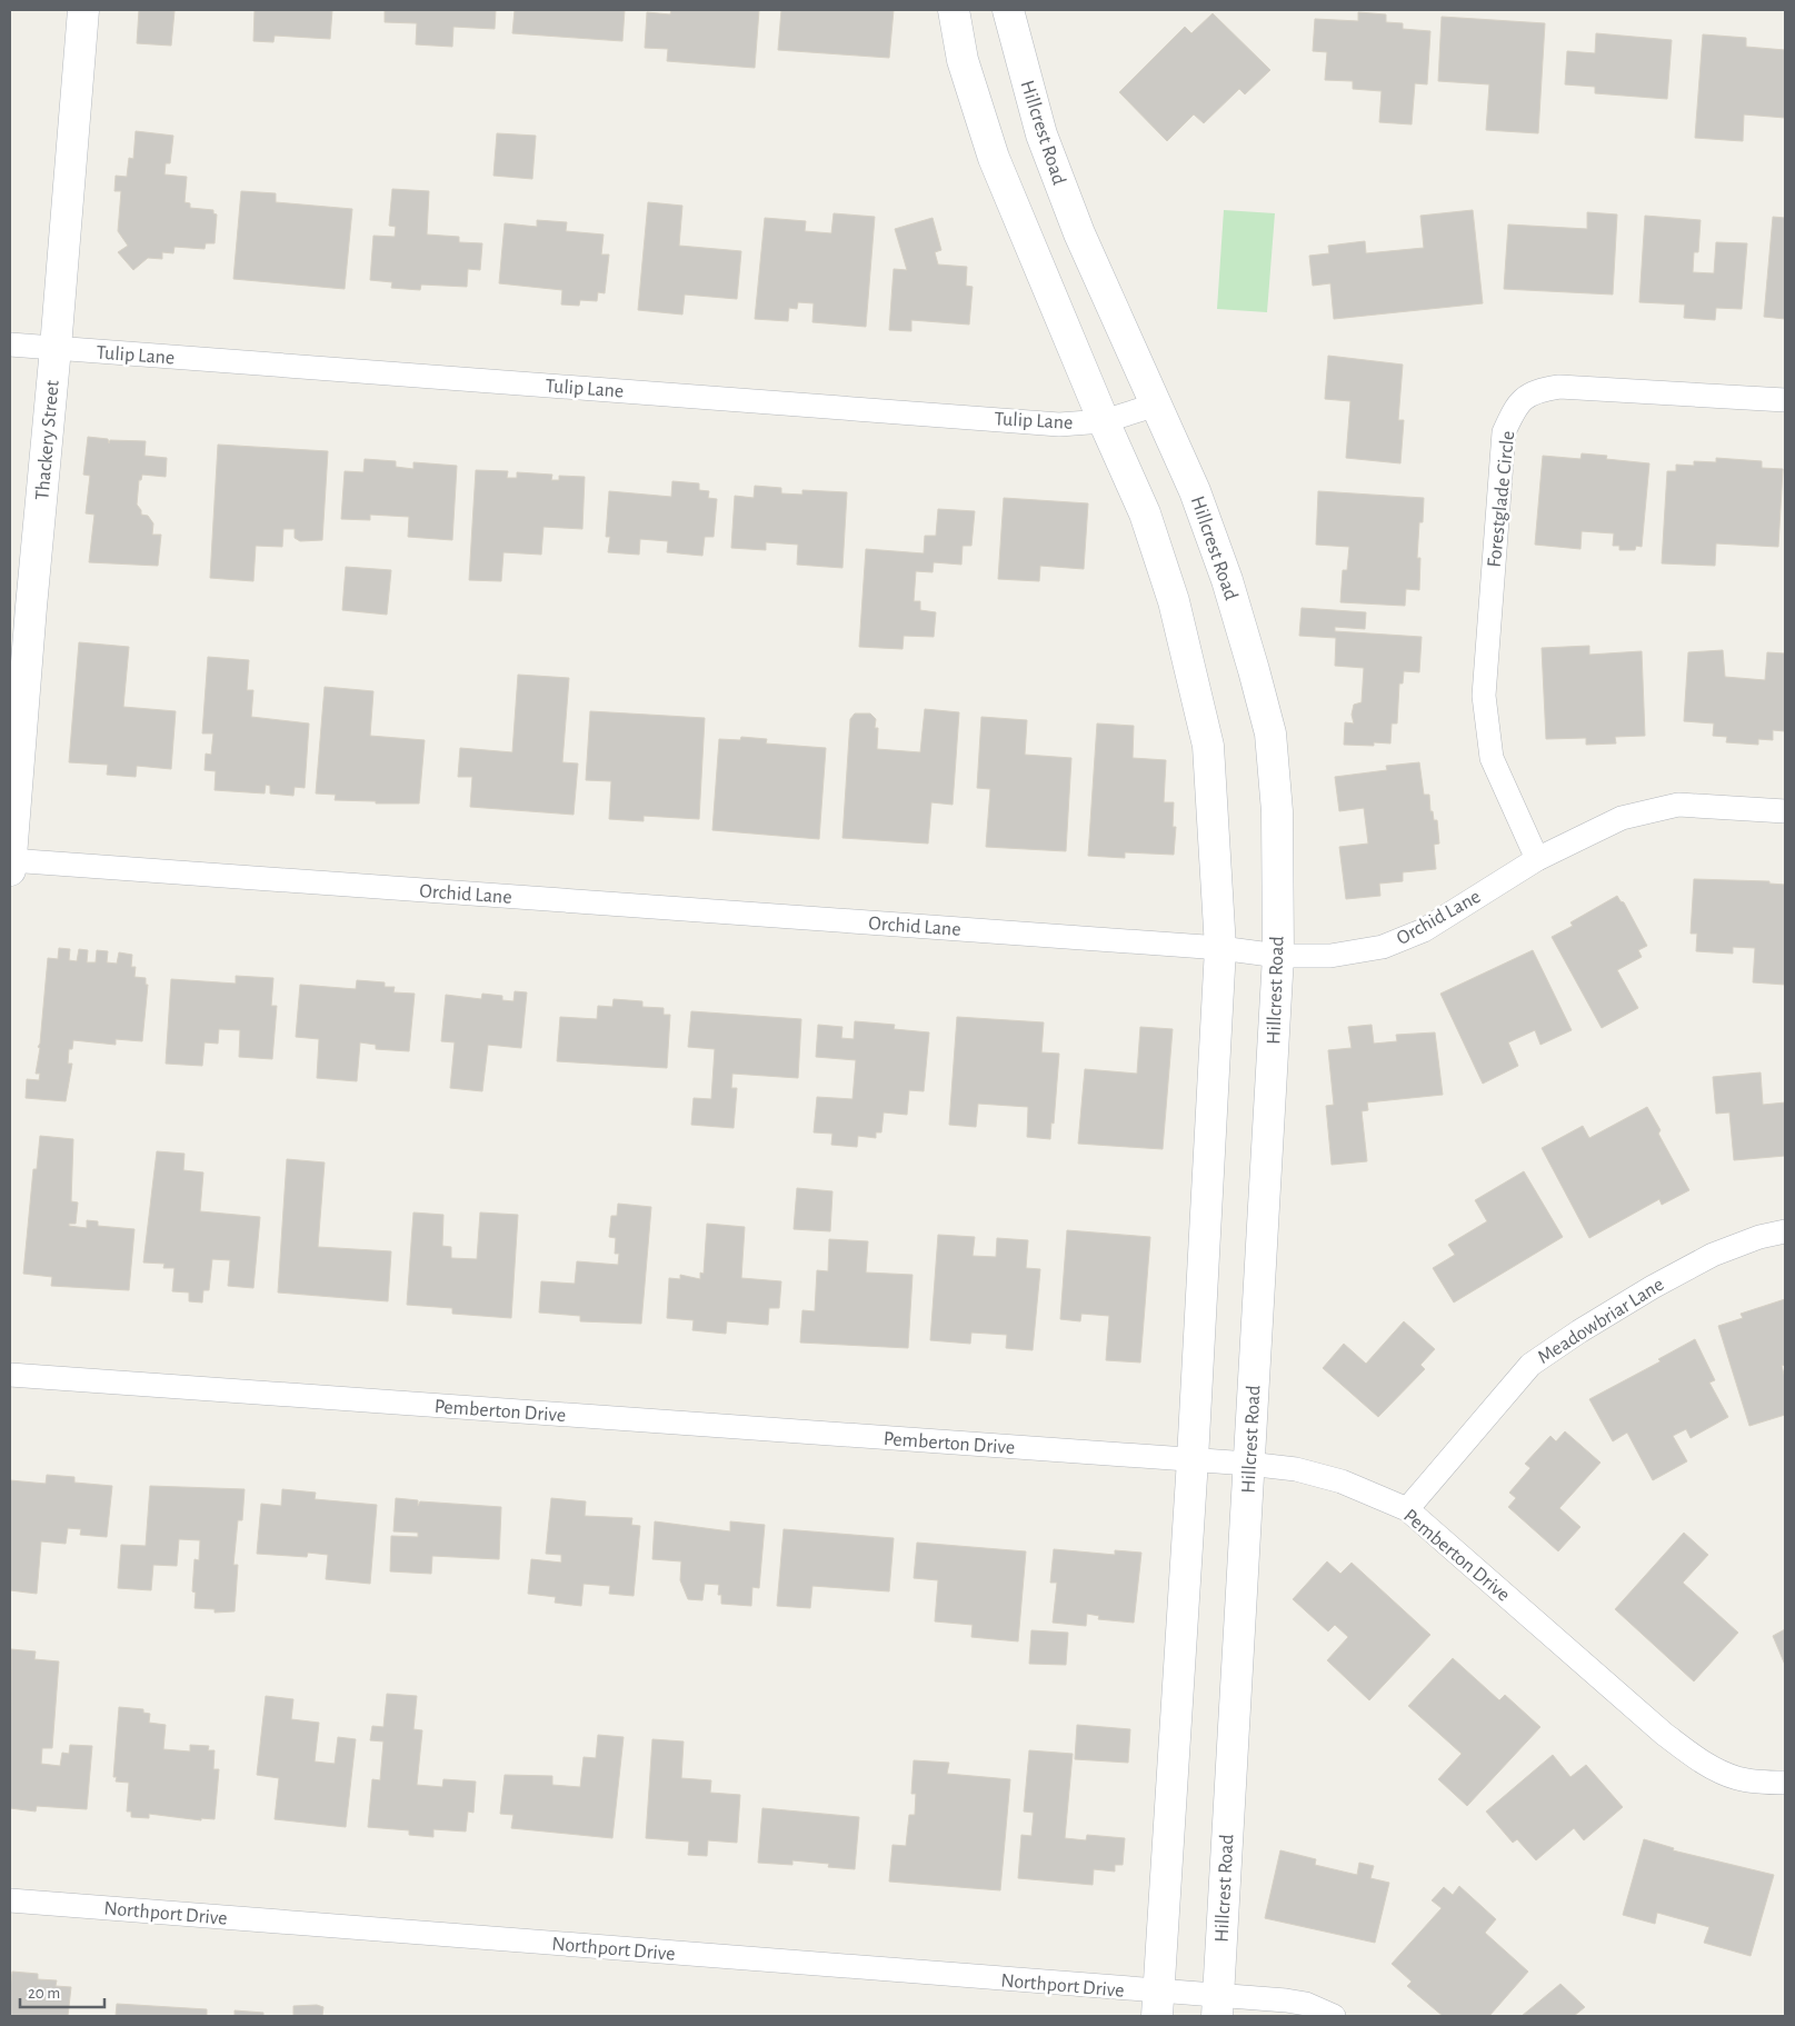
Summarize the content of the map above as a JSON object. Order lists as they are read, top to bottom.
{
  "streets": {
    "main road": ["Hillcrest Road", "Thackery Street"],
    "street": [
      "Tulip Lane",
      "Forestglade Circle",
      "Orchid Lane",
      "Meadowbriar Lane",
      "Pemberton Drive",
      "Northport Drive"
    ]
  },
  "crossings": [
    ["Hillcrest Road", "Tulip Lane"],
    ["Hillcrest Road", "Orchid Lane"],
    ["Hillcrest Road", "Pemberton Drive"],
    ["Hillcrest Road", "Northport Drive"],
    ["Tulip Lane", "Thackery Street"],
    ["Thackery Street", "Orchid Lane"],
    ["Forestglade Circle", "Orchid Lane"],
    ["Meadowbriar Lane", "Pemberton Drive"]
  ],
  "scale_bar": "20 m"
}
